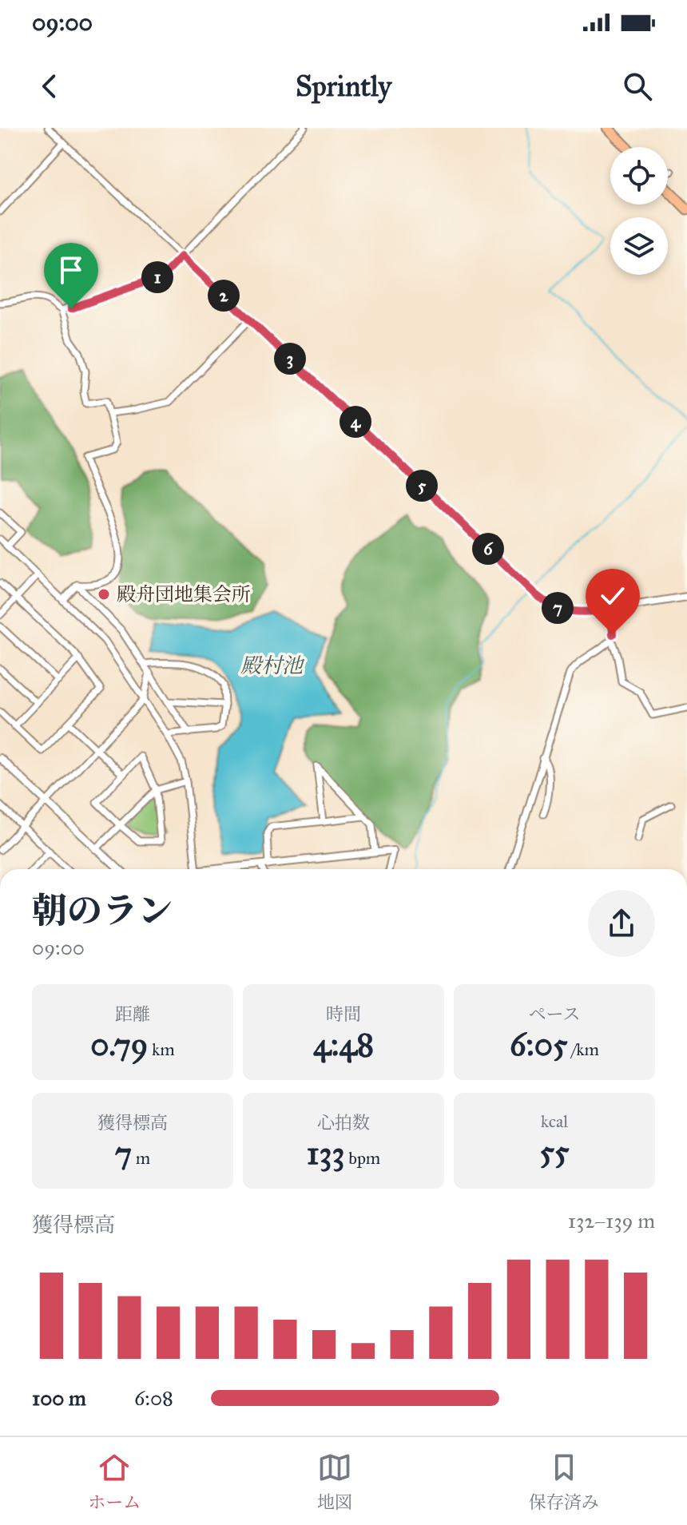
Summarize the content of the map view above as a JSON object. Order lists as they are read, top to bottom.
{
  "water": ["殿村池"],
  "places": ["殿舟団地集会所"],
  "page": {
    "status": "09:00",
    "header": "Sprintly",
    "pins": [
      "1",
      "2",
      "3",
      "4",
      "5",
      "6",
      "7"
    ],
    "heading": ["朝のラン", "09:00"],
    "stats": [
      ["距離", "0.79 km"],
      ["時間", "4:48"],
      ["ペース", "6:05 /km"],
      ["獲得標高", "7 m"],
      ["心拍数", "133 bpm"],
      ["kcal", "55"]
    ],
    "chart": ["獲得標高", "132–139 m"],
    "list": [
      {
        "name": "100 m",
        "note": "6:08"
      }
    ],
    "tabs": ["ホーム", "地図", "保存済み"]
  }
}
